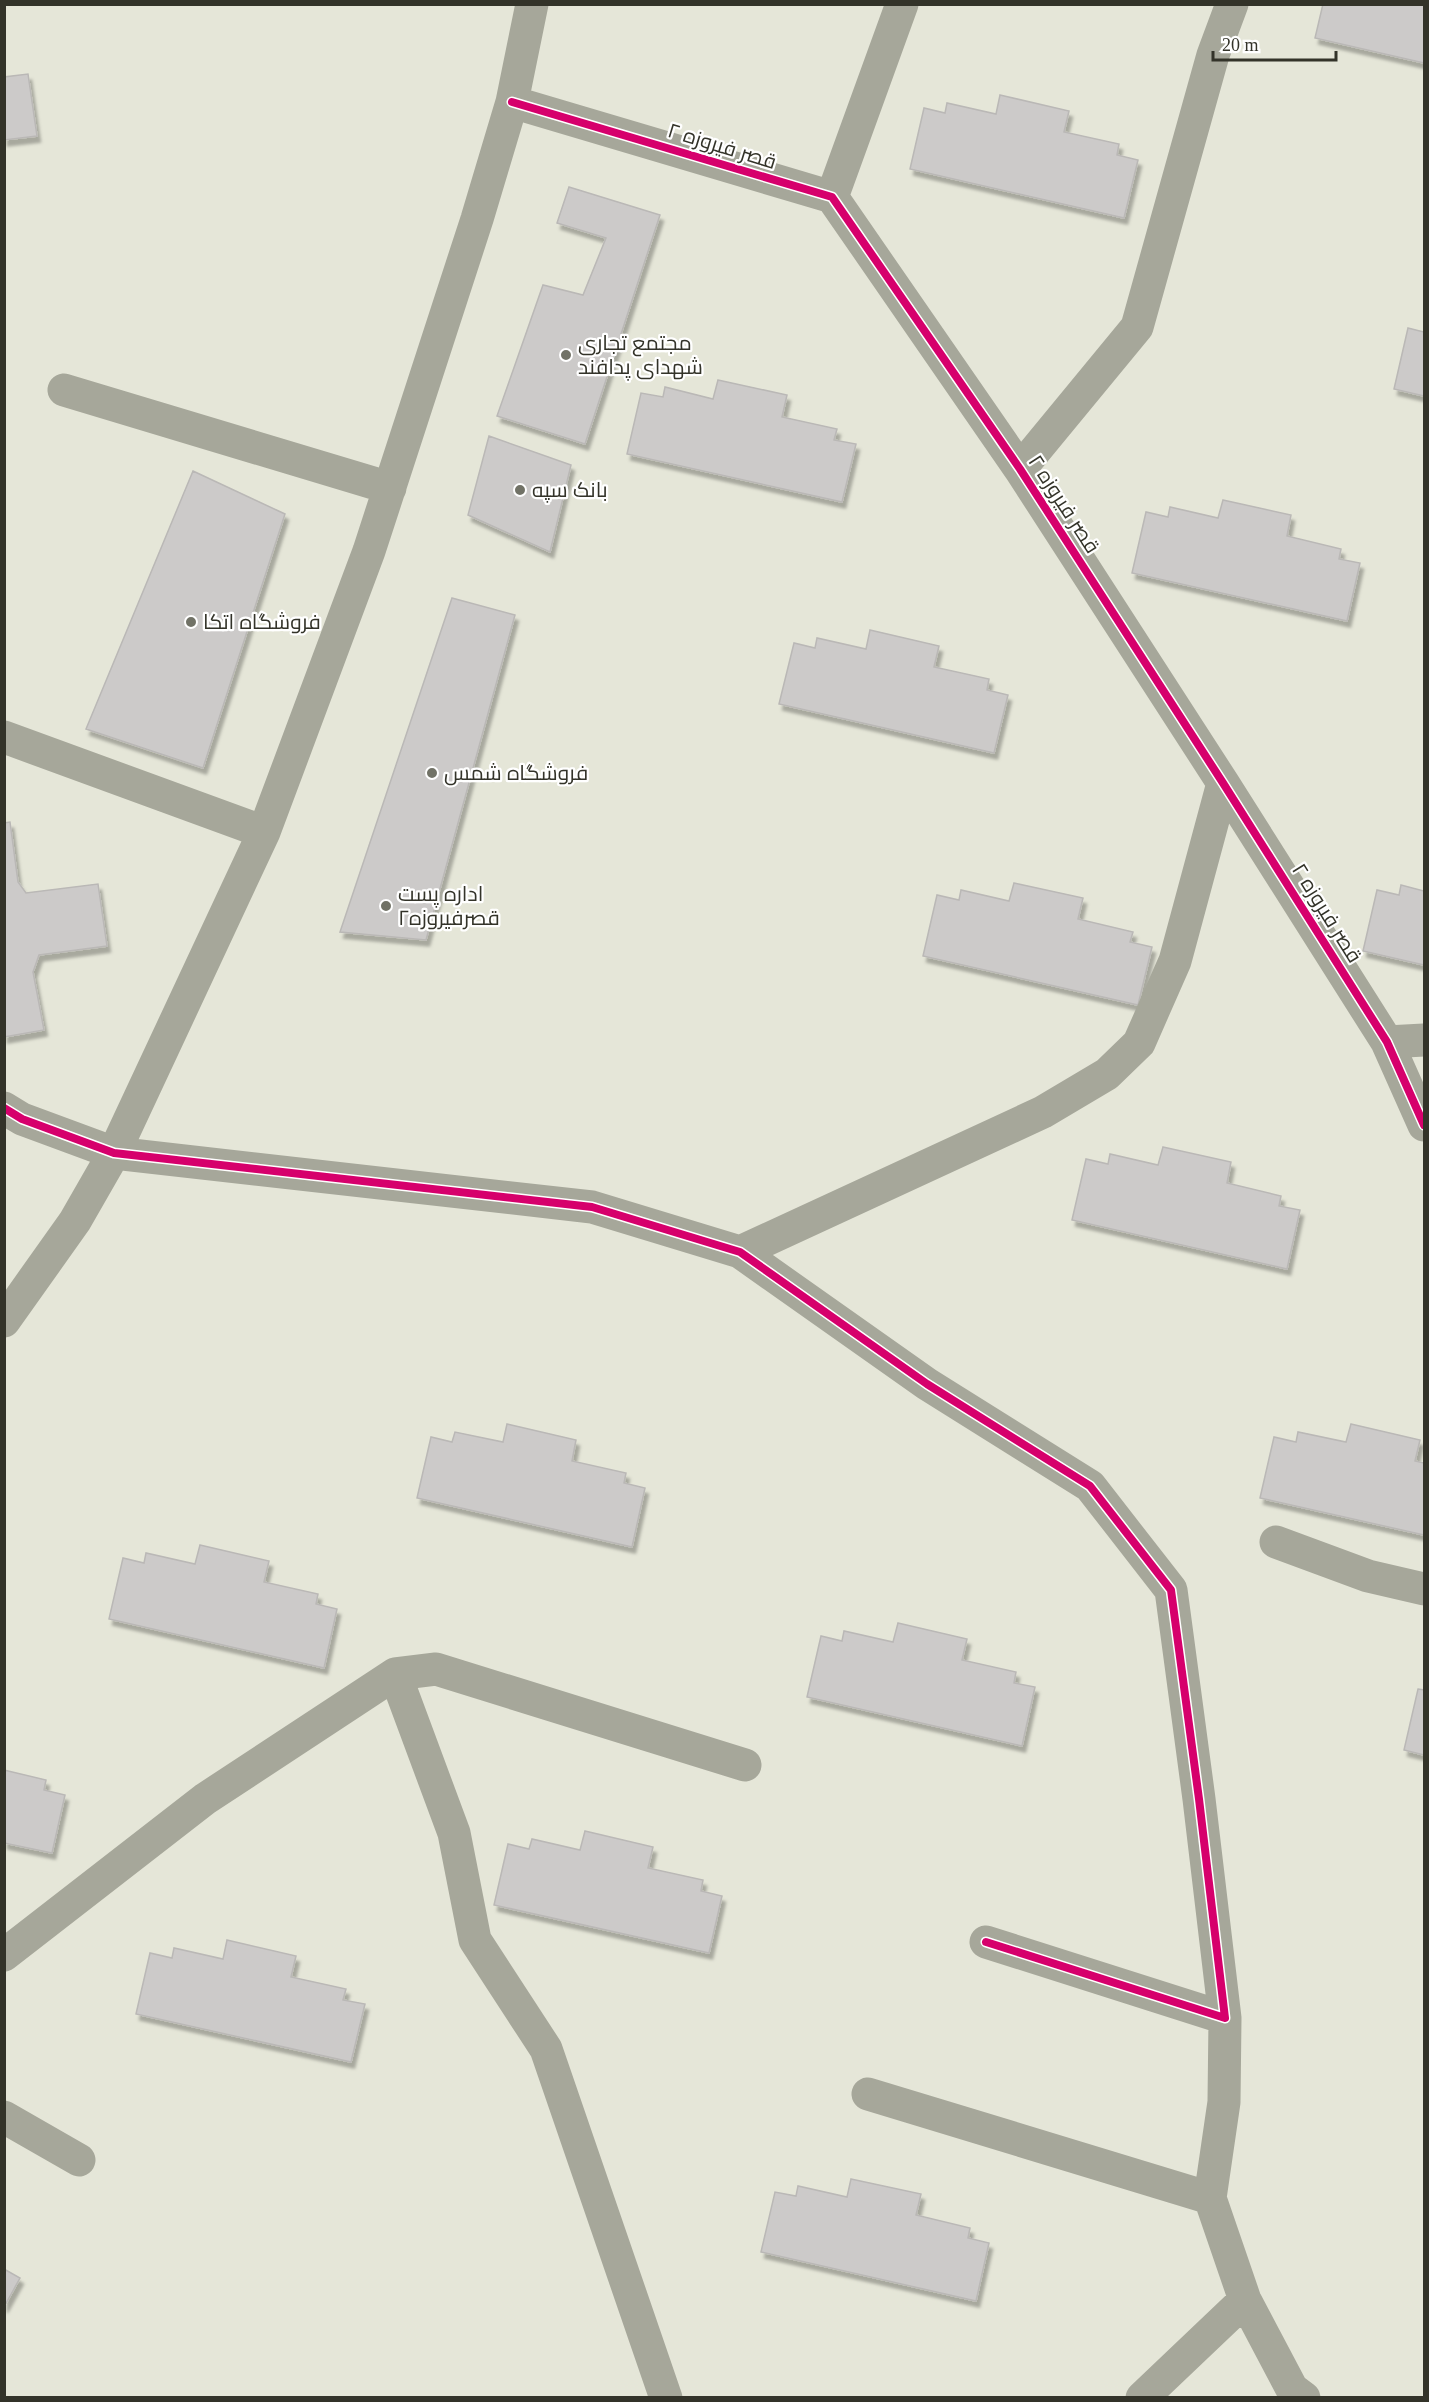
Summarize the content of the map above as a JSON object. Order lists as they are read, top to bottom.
{
  "streets": {
    "street": ["قصر فیروزه ۲"]
  },
  "places": [
    "مجتمع تجاری شهدای پدافند",
    "بانک سپه",
    "فروشگاه اتکا",
    "فروشگاه شمس",
    "اداره پست قصرفیروزه۲"
  ],
  "scale_bar": "20 m"
}
